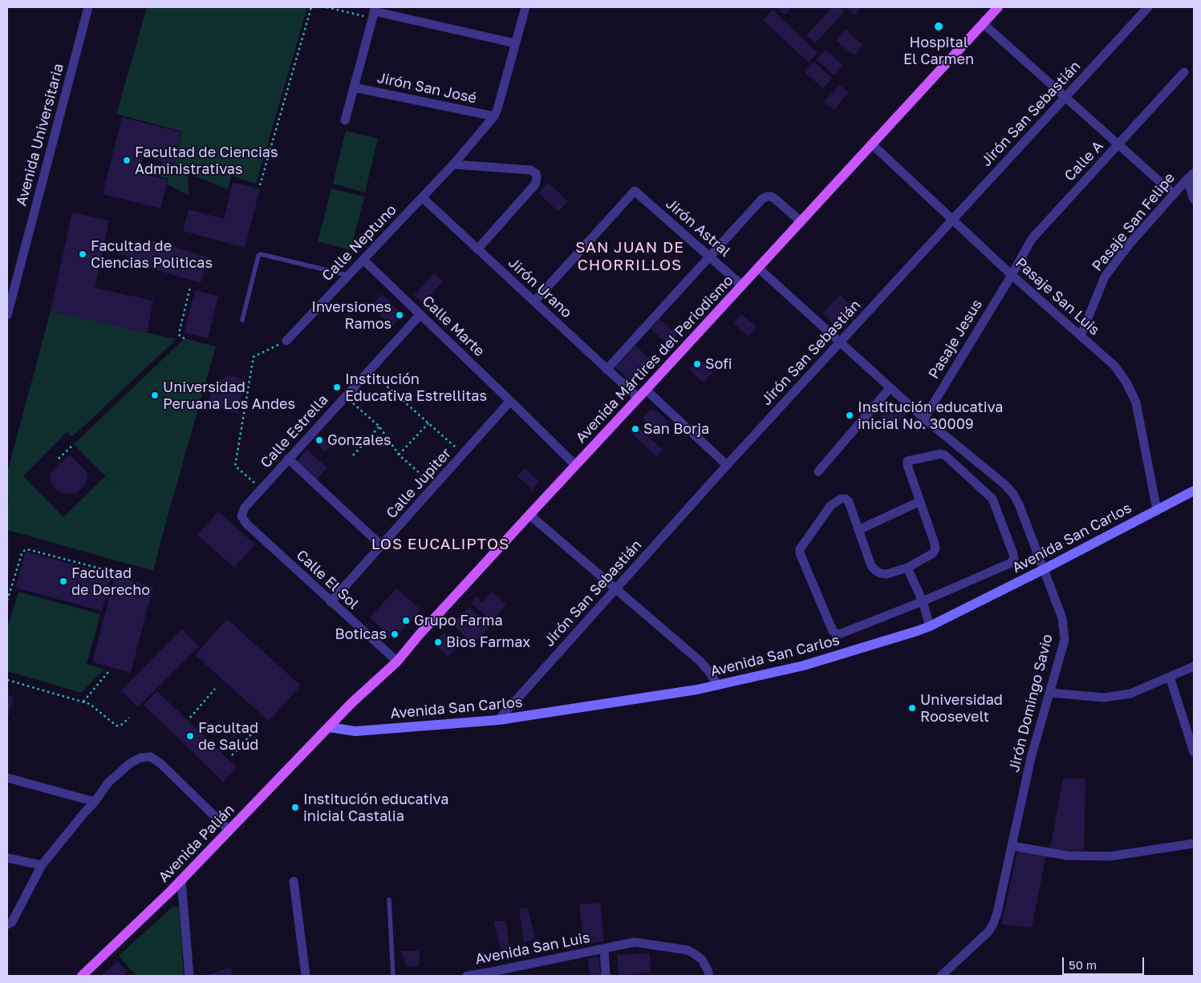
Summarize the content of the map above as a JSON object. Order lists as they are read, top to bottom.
{
  "streets": {
    "main road": ["Avenida Mártires del Periodismo", "Avenida San Carlos", "Avenida Palián"],
    "street": [
      "Jirón San José",
      "Jirón San Sebastián",
      "Avenida Universitaria",
      "Calle A",
      "Pasaje San Felipe",
      "Jirón Astral",
      "Calle Neptuno",
      "Jirón Urano",
      "Pasaje San Luis",
      "Calle Marte",
      "Pasaje Jesus",
      "Calle Estrella",
      "Calle Jupiter",
      "Calle El Sol",
      "Jirón Domingo Savio",
      "Avenida San Luis"
    ]
  },
  "crossings": [
    ["Jirón San José", "Calle Neptuno"],
    ["Jirón San Sebastián", "Pasaje San Luis"],
    ["Jirón San Sebastián", "Avenida San Carlos"],
    ["Jirón San Sebastián", "Jirón Domingo Savio"],
    ["Calle A", "Pasaje San Luis"],
    ["Calle A", "Pasaje Jesus"],
    ["Pasaje San Felipe", "Pasaje San Luis"],
    ["Jirón Astral", "Jirón Urano"],
    ["Jirón Astral", "Avenida Mártires del Periodismo"],
    ["Calle Neptuno", "Jirón Urano"],
    ["Calle Neptuno", "Calle Marte"],
    ["Jirón Urano", "Avenida Mártires del Periodismo"],
    ["Pasaje San Luis", "Pasaje Jesus"],
    ["Pasaje San Luis", "Avenida Mártires del Periodismo"],
    ["Pasaje San Luis", "Avenida San Carlos"],
    ["Calle Marte", "Avenida Mártires del Periodismo"],
    ["Calle Marte", "Calle Estrella"],
    ["Calle Marte", "Calle Jupiter"],
    ["Pasaje Jesus", "Jirón Domingo Savio"],
    ["Avenida Mártires del Periodismo", "Avenida San Carlos"],
    ["Avenida Mártires del Periodismo", "Calle El Sol"],
    ["Avenida Mártires del Periodismo", "Jirón Domingo Savio"],
    ["Avenida Mártires del Periodismo", "Avenida Palián"],
    ["Calle Estrella", "Calle El Sol"],
    ["Calle Jupiter", "Calle El Sol"],
    ["Avenida San Carlos", "Jirón Domingo Savio"],
    ["Avenida San Carlos", "Avenida Palián"]
  ],
  "districts": ["SAN JUAN DE CHORRILLOS", "LOS EUCALIPTOS"],
  "places": [
    "Hospital El Carmen",
    "Facultad de Ciencias Administrativas",
    "Facultad de Ciencias Politicas",
    "Inversiones Ramos",
    "Sofi",
    "Institución Educativa Estrellitas",
    "Universidad Peruana Los Andes",
    "Institución educativa inicial No. 30009",
    "San Borja",
    "Gonzales",
    "Facultad de Derecho",
    "Grupo Farma",
    "Boticas",
    "Bios Farmax",
    "Universidad Roosevelt",
    "Facultad de Salud",
    "Institución educativa inicial Castalia"
  ],
  "scale_bar": "50 m"
}
